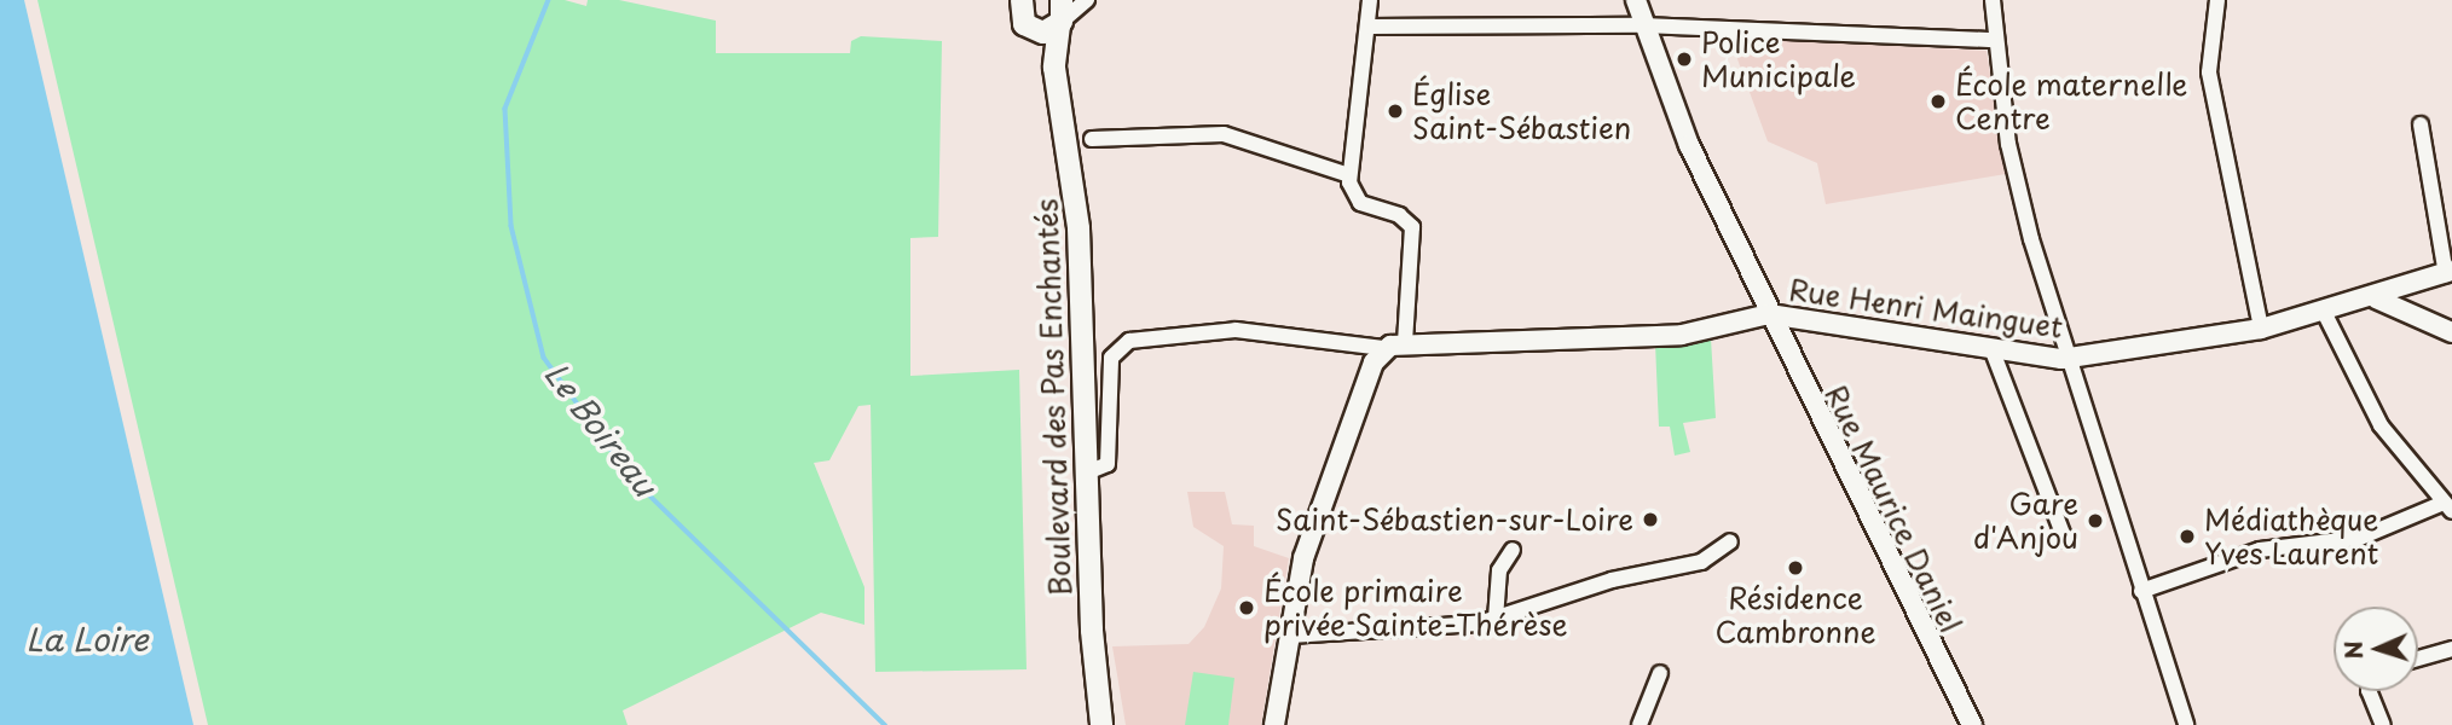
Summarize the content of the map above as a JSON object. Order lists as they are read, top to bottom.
{
  "streets": {
    "main road": ["Boulevard des Pas Enchantés"],
    "street": ["Rue Henri Mainguet", "Rue Maurice Daniel"]
  },
  "crossings": [
    ["Rue Henri Mainguet", "Rue Maurice Daniel"]
  ],
  "water": ["Le Boireau", "La Loire"],
  "places": [
    "Police Municipale",
    "École maternelle Centre",
    "Église Saint-Sébastien",
    "Saint-Sébastien-sur-Loire",
    "Gare d'Anjou",
    "Médiathèque Yves Laurent",
    "Résidence Cambronne",
    "École primaire privée Sainte-Thérèse"
  ],
  "north": "left"
}
